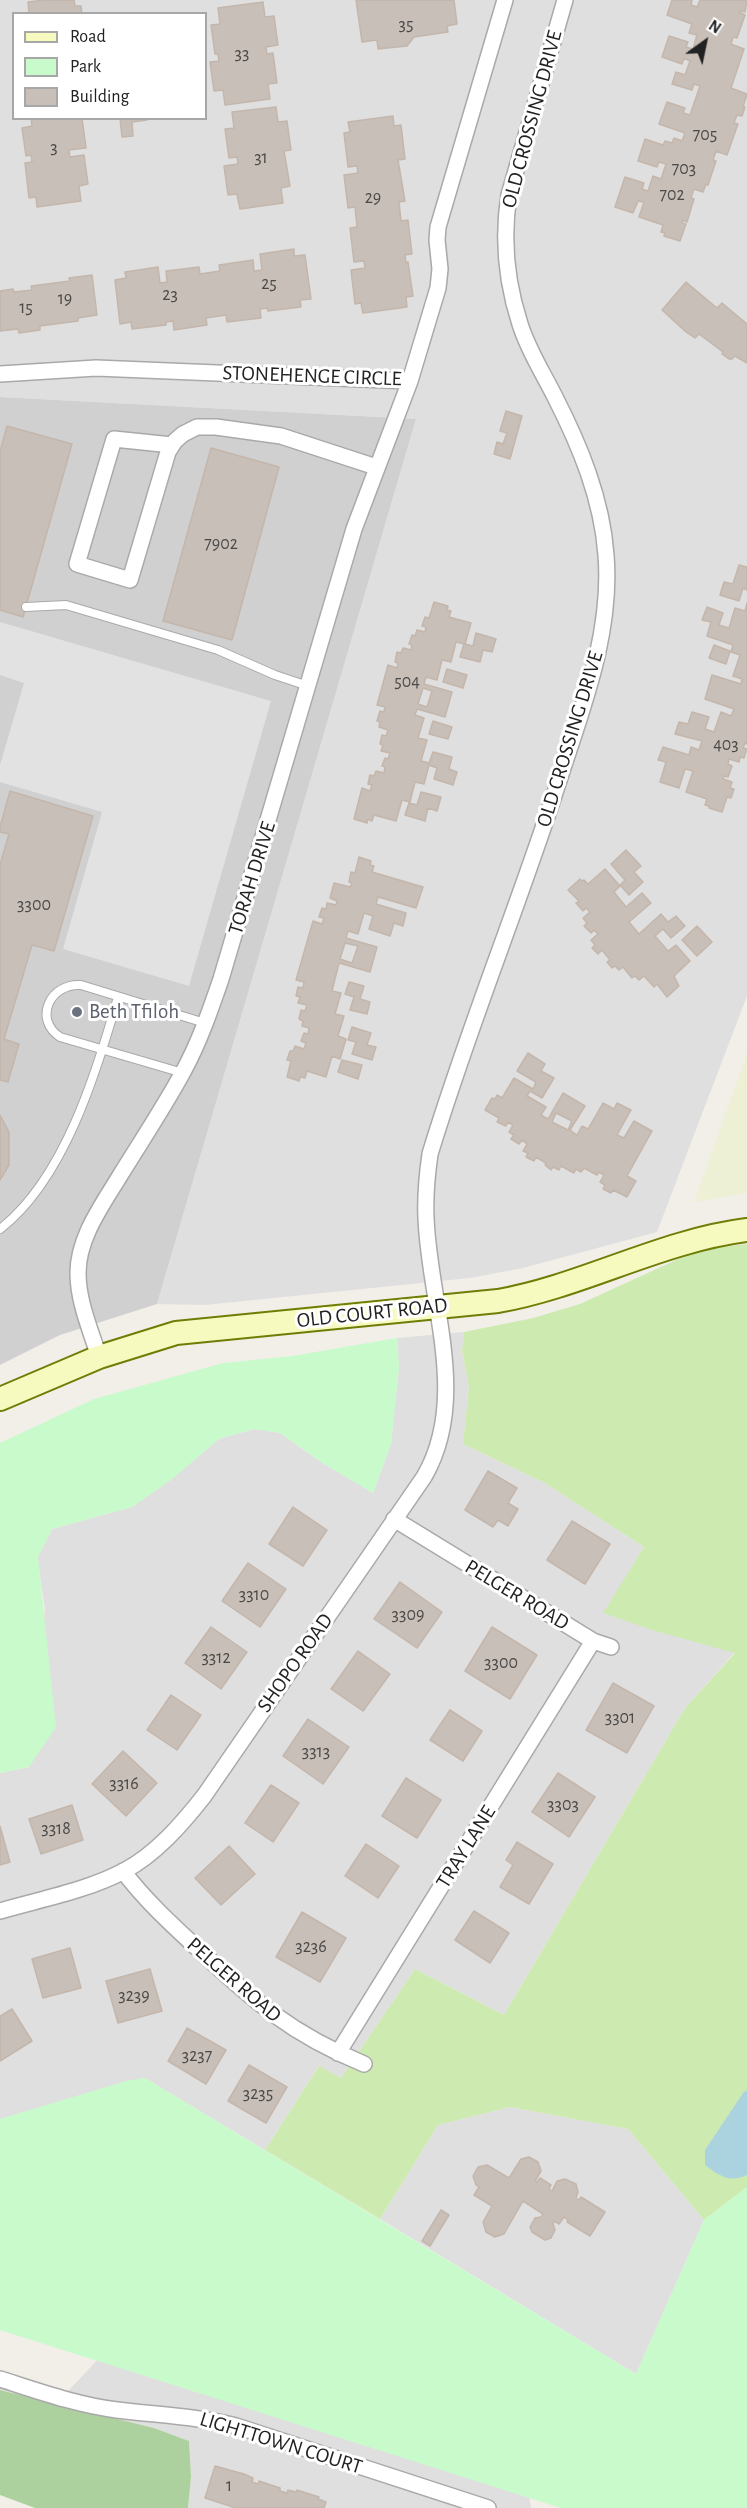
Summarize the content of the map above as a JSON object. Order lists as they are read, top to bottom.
{
  "streets": {
    "main road": ["OLD COURT ROAD"],
    "street": [
      "OLD CROSSING DRIVE",
      "STONEHENGE CIRCLE",
      "TORAH DRIVE",
      "PELGER ROAD",
      "SHOPO ROAD",
      "TRAY LANE",
      "LIGHTTOWN COURT"
    ]
  },
  "crossings": [
    ["OLD CROSSING DRIVE", "OLD COURT ROAD"],
    ["OLD CROSSING DRIVE", "SHOPO ROAD"],
    ["STONEHENGE CIRCLE", "TORAH DRIVE"],
    ["TORAH DRIVE", "OLD COURT ROAD"],
    ["OLD COURT ROAD", "SHOPO ROAD"],
    ["PELGER ROAD", "SHOPO ROAD"],
    ["PELGER ROAD", "TRAY LANE"]
  ],
  "places": ["Beth Tfiloh"],
  "house_numbers": [
    "35",
    "33",
    "705",
    "3",
    "31",
    "703",
    "702",
    "29",
    "25",
    "23",
    "19",
    "15",
    "7902",
    "504",
    "403",
    "3300",
    "3310",
    "3309",
    "3312",
    "3300",
    "3301",
    "3313",
    "3316",
    "3303",
    "3318",
    "3236",
    "3239",
    "3237",
    "3235",
    "1"
  ],
  "legend": ["Road", "Park", "Building"],
  "north": "top right"
}
